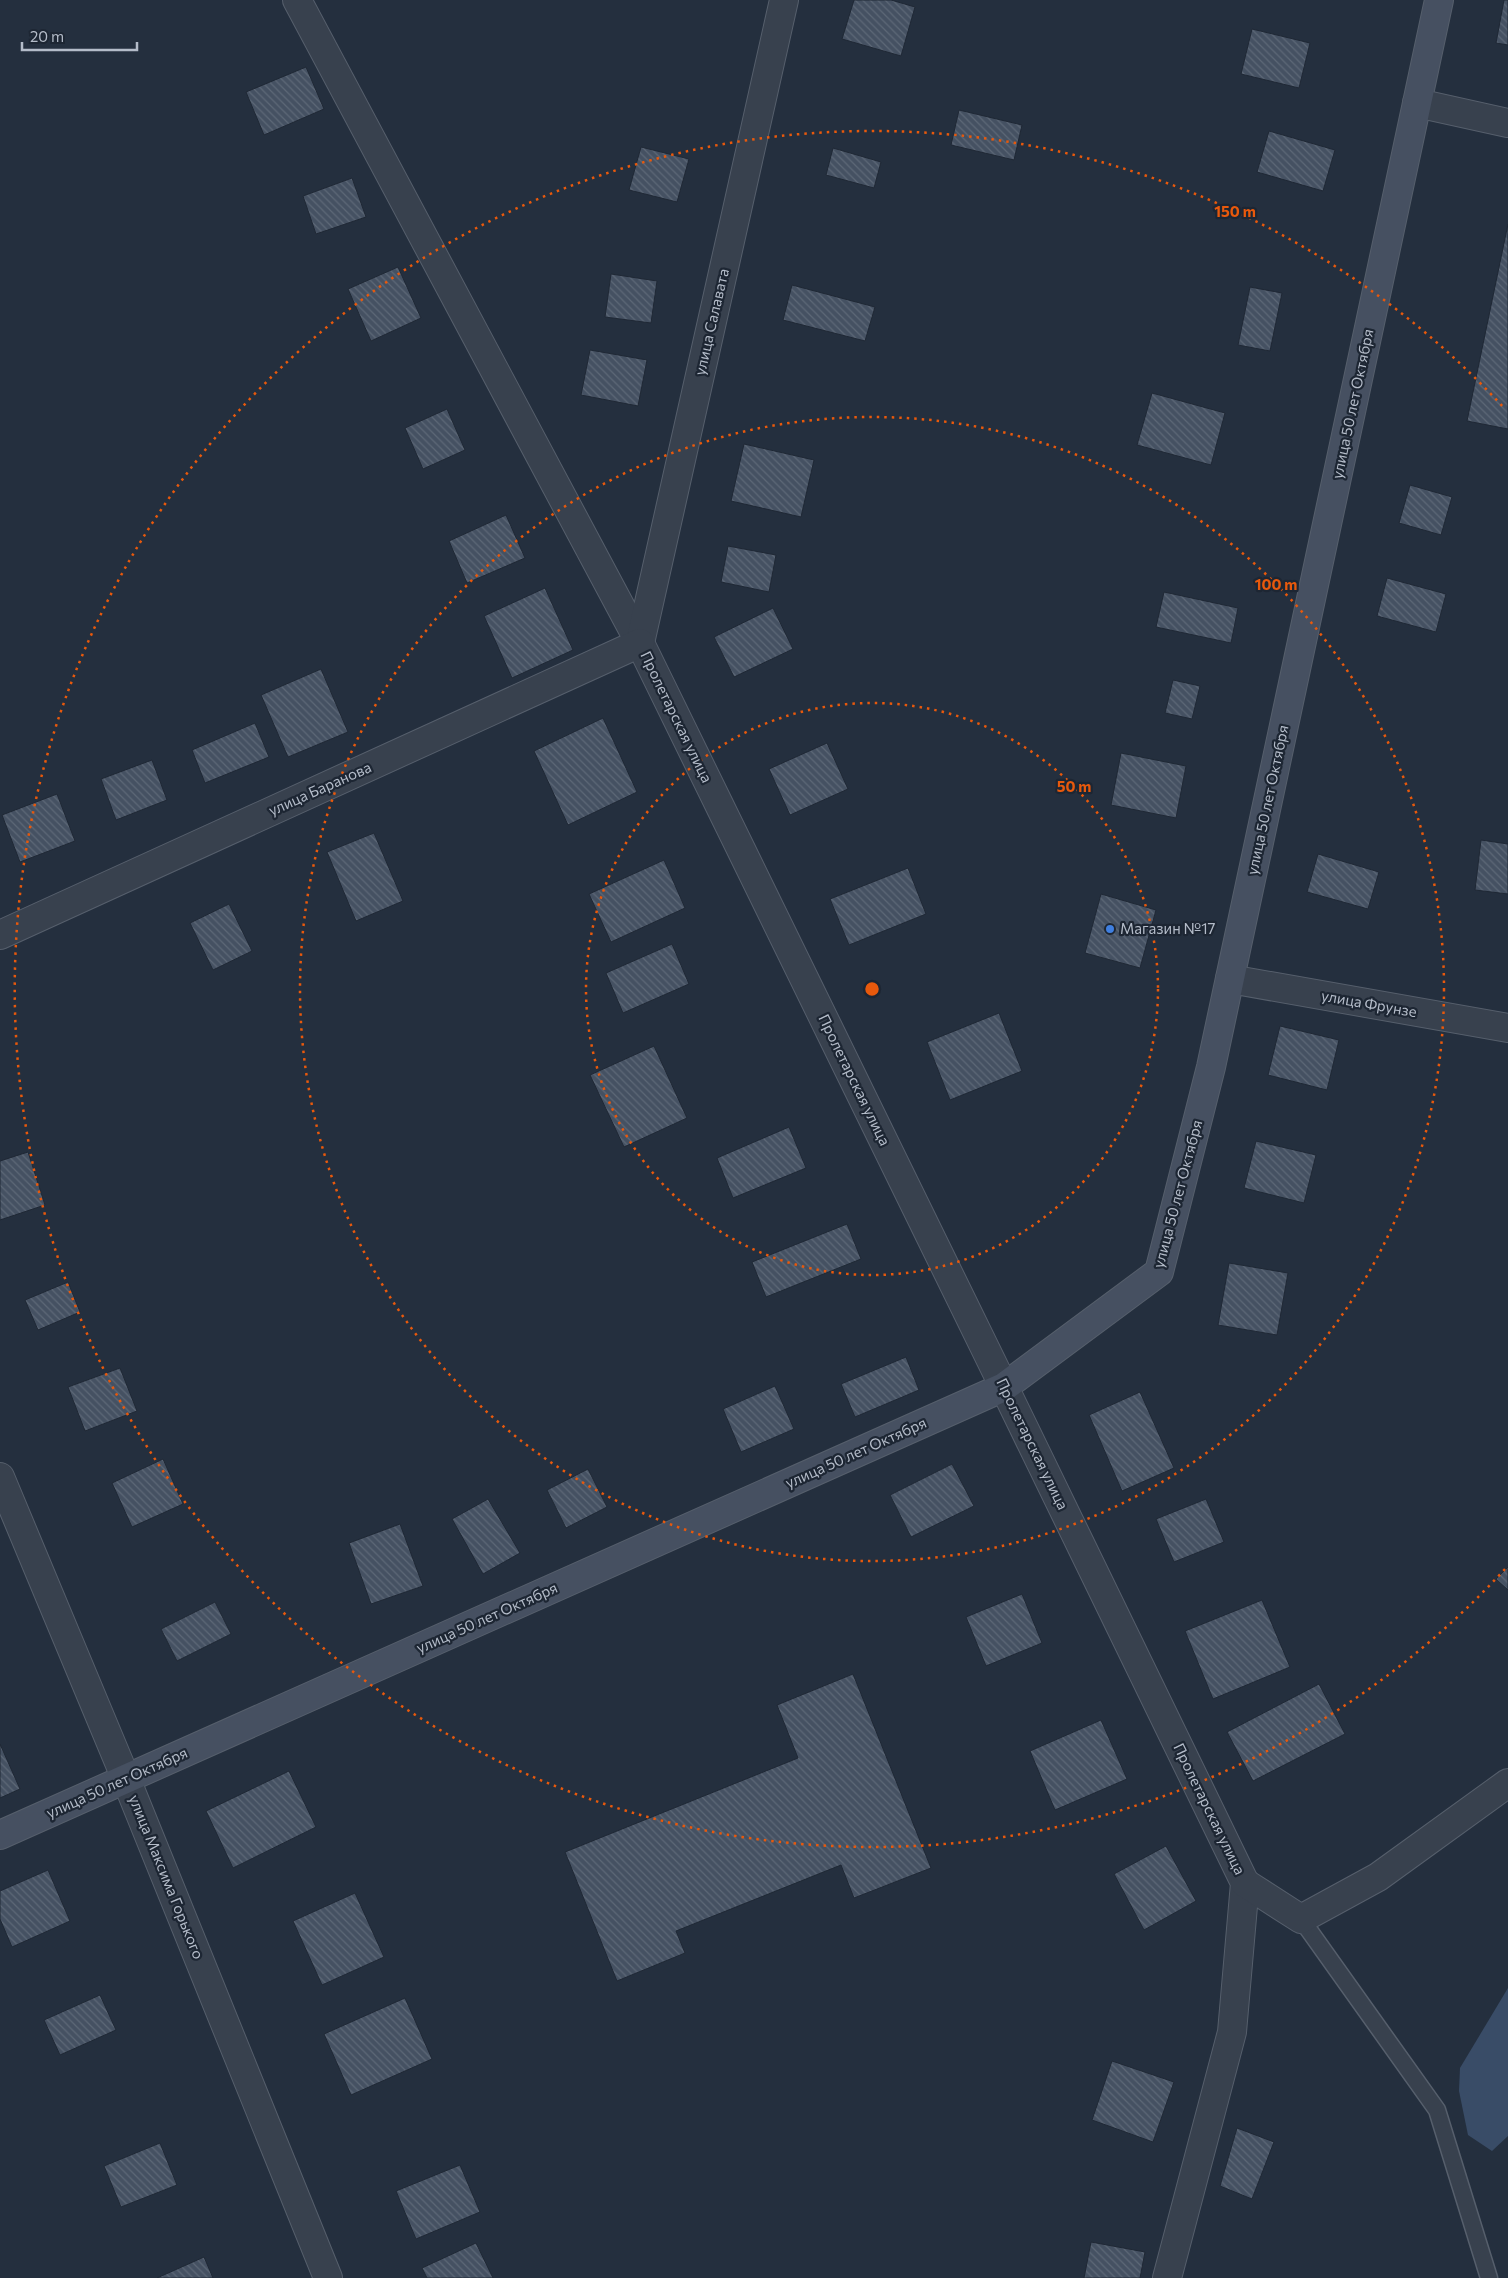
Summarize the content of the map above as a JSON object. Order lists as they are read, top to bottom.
{
  "streets": {
    "main road": ["улица 50 лет Октября"],
    "street": [
      "улица Салавата",
      "Пролетарская улица",
      "улица Баранова",
      "улица Фрунзе",
      "улица Максима Горького"
    ]
  },
  "crossings": [
    ["улица Салавата", "Пролетарская улица"],
    ["улица Салавата", "улица Баранова"],
    ["улица 50 лет Октября", "Пролетарская улица"],
    ["улица 50 лет Октября", "улица Фрунзе"],
    ["улица 50 лет Октября", "улица Максима Горького"],
    ["Пролетарская улица", "улица Баранова"]
  ],
  "places": ["Магазин №17"],
  "scale_bar": "20 m",
  "rings": ["150 m", "100 m", "50 m"]
}
